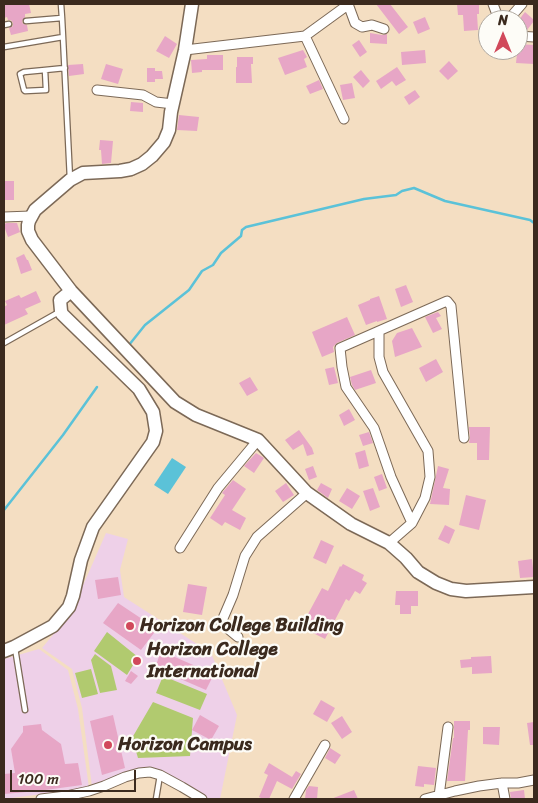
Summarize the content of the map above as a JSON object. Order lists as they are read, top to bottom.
{
  "places": ["Horizon College Building", "Horizon College International", "Horizon Campus"],
  "scale_bar": "100 m",
  "north": "top"
}
